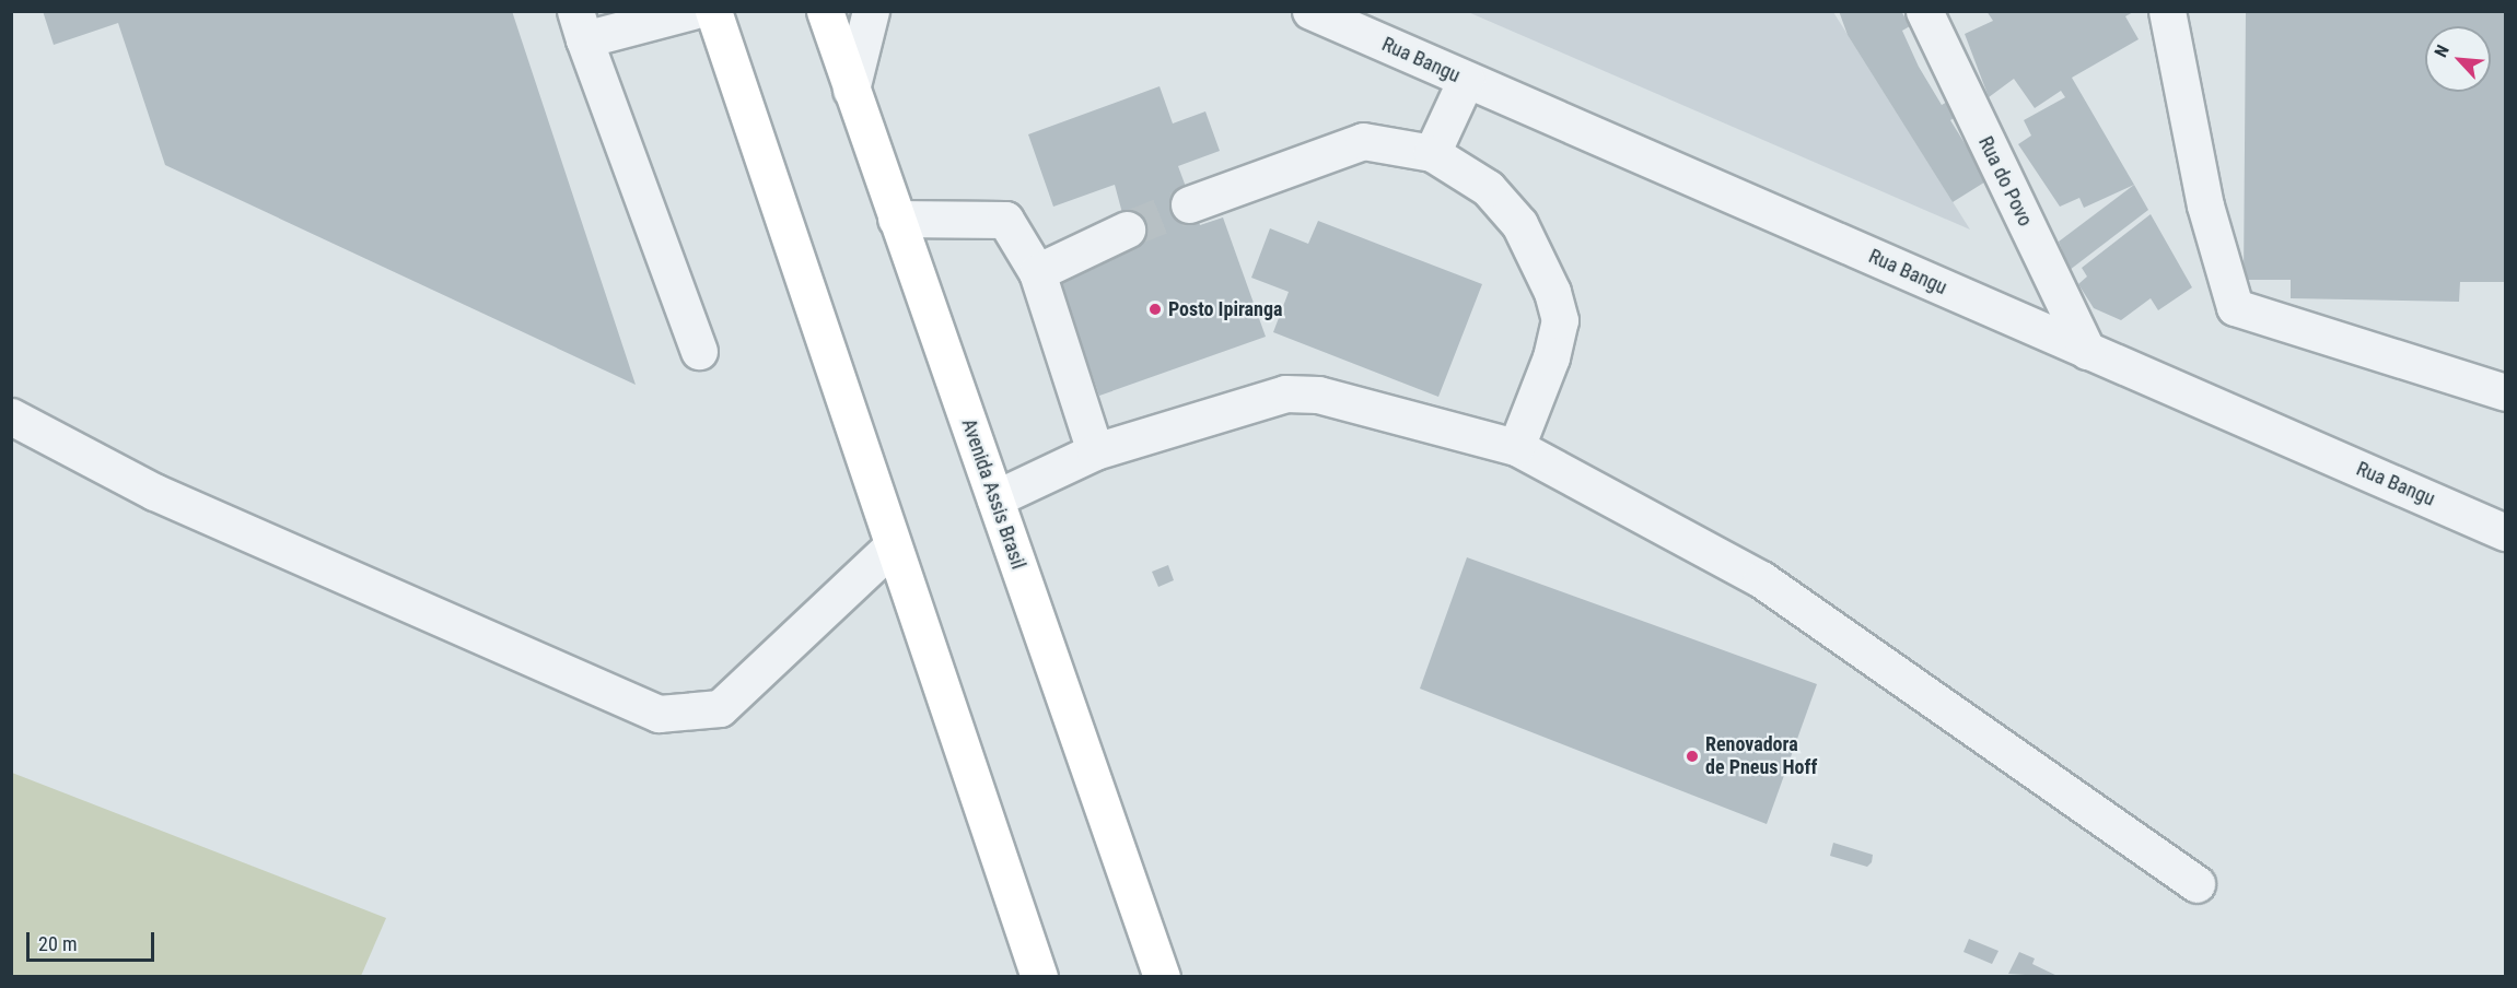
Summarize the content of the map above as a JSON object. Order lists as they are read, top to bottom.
{
  "streets": {
    "main road": ["Avenida Assis Brasil"],
    "street": ["Rua Bangu", "Rua do Povo"]
  },
  "crossings": [
    ["Rua Bangu", "Rua do Povo"]
  ],
  "places": ["Posto Ipiranga", "Renovadora de Pneus Hoff"],
  "scale_bar": "20 m",
  "north": "top left"
}
